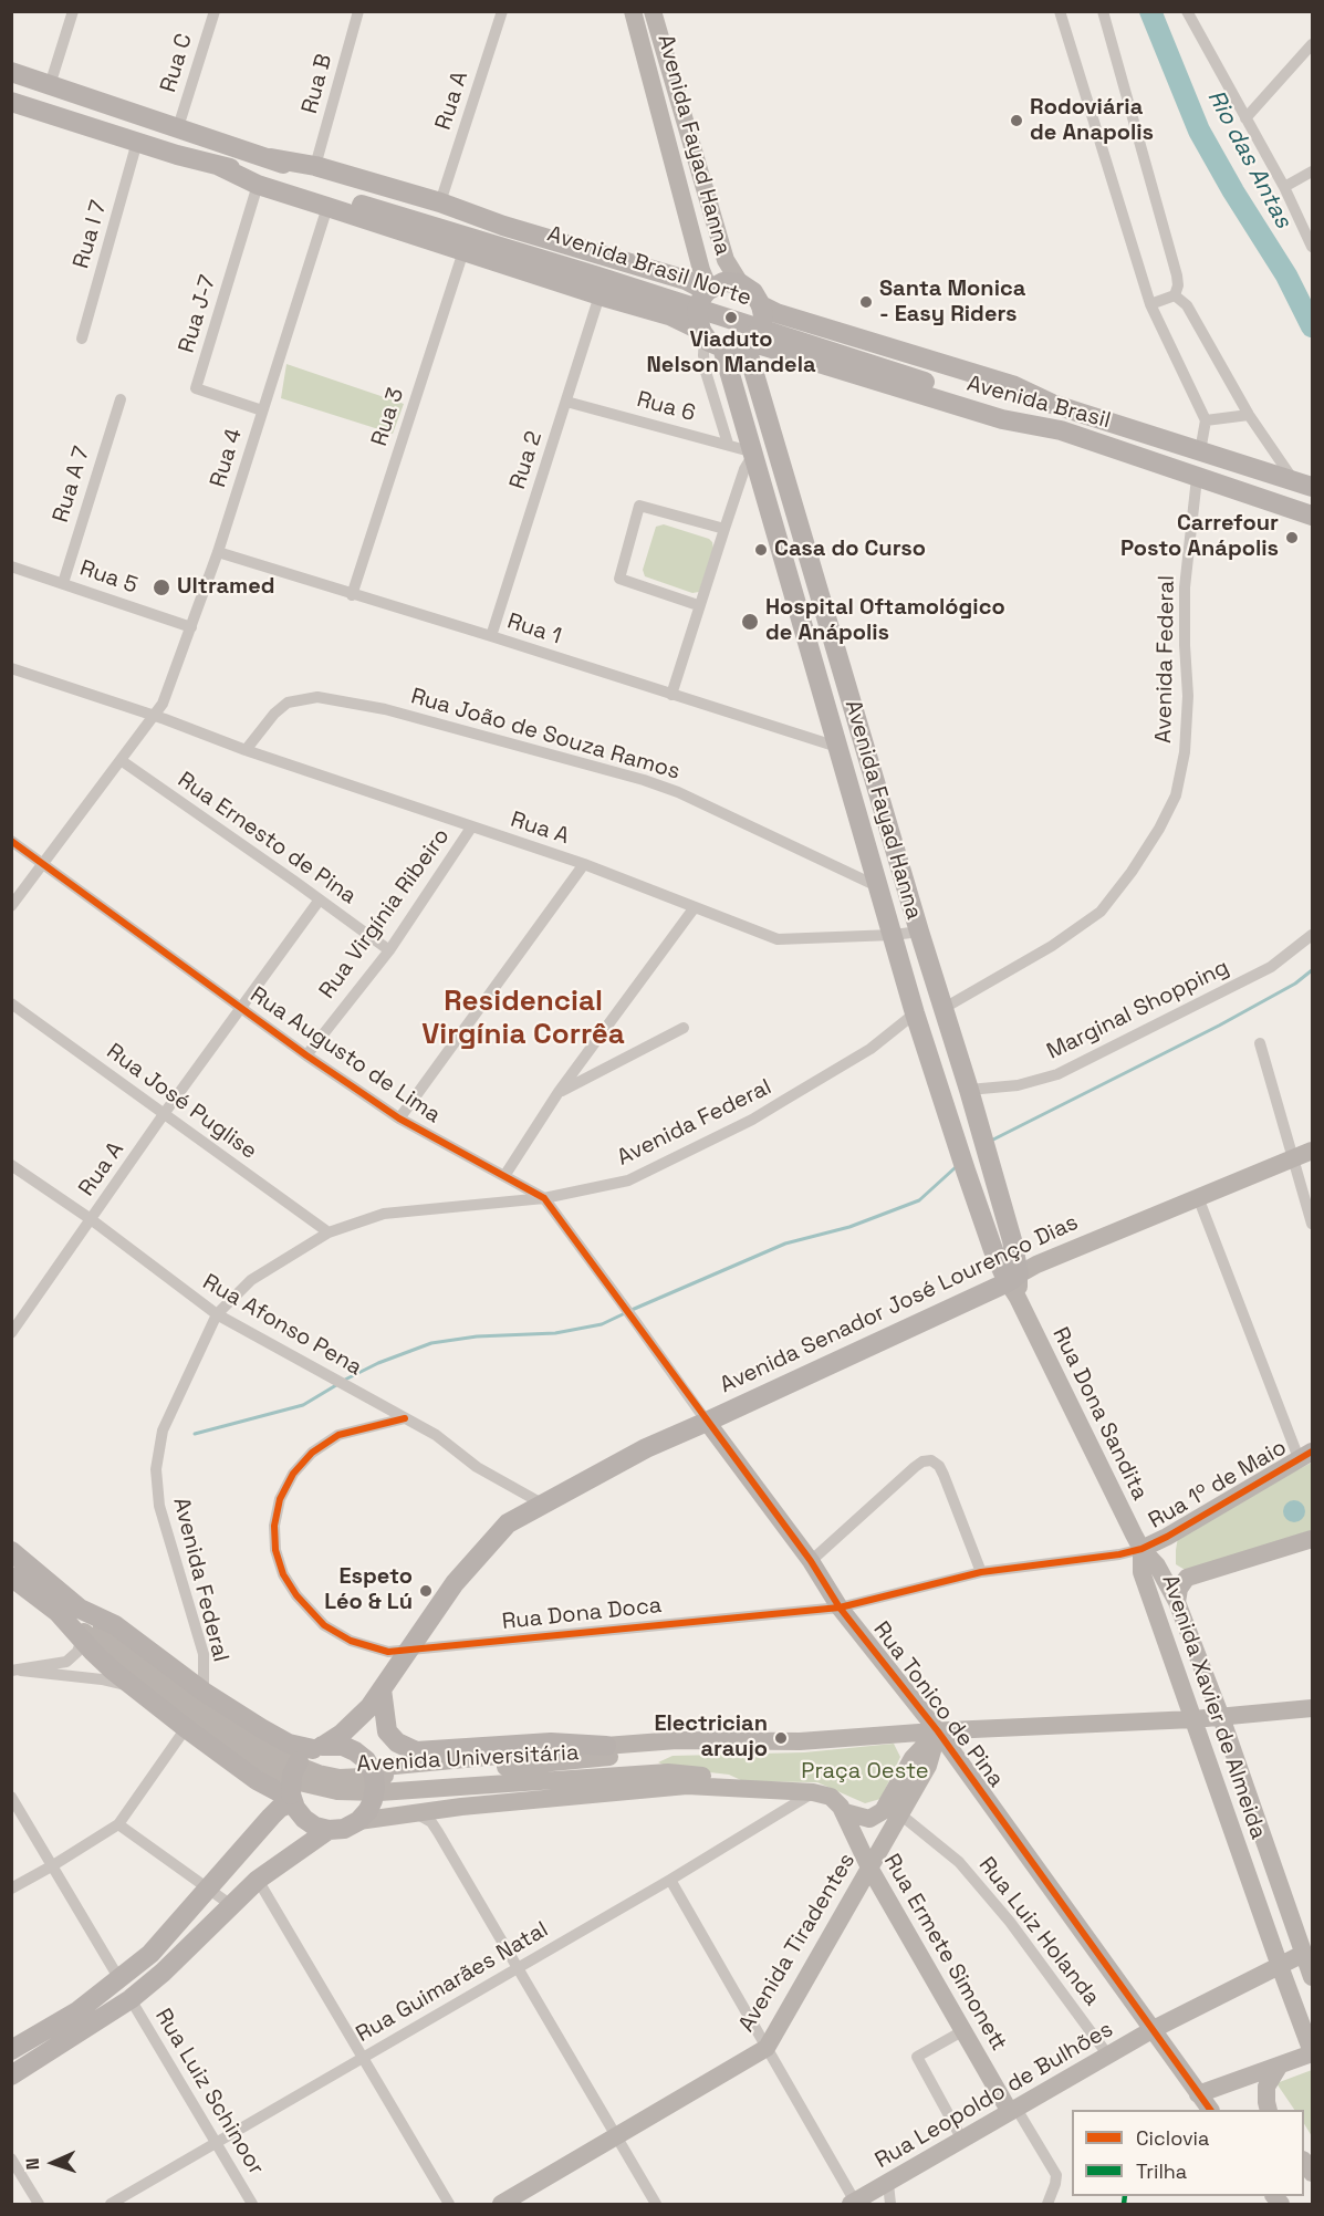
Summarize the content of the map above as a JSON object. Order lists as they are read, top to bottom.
{
  "streets": {
    "main road": [
      "Avenida Fayad Hanna",
      "Avenida Brasil Norte",
      "Avenida Brasil",
      "Avenida Senador José Lourenço Dias",
      "Rua Dona Sandita",
      "Rua 1º de Maio",
      "Rua Tonico de Pina",
      "Avenida Xavier de Almeida",
      "Avenida Universitária",
      "Avenida Tiradentes",
      "Rua Ermete Simonett",
      "Rua Leopoldo de Bulhões"
    ],
    "street": [
      "Rua C",
      "Rua B",
      "Rua A",
      "Rua I 7",
      "Rua J-7",
      "Rua 6",
      "Rua 3",
      "Rua 4",
      "Rua 2",
      "Rua A 7",
      "Rua 5",
      "Rua 1",
      "Avenida Federal",
      "Rua João de Souza Ramos",
      "Rua Ernesto de Pina",
      "Rua Virgínia Ribeiro",
      "Marginal Shopping",
      "Rua Augusto de Lima",
      "Rua José Puglise",
      "Rua Afonso Pena",
      "Rua Dona Doca",
      "Rua Luiz Holanda",
      "Rua Guimarães Natal",
      "Rua Luiz Schinoor"
    ]
  },
  "crossings": [
    ["Rua C", "Avenida Brasil Norte"],
    ["Rua B", "Avenida Brasil Norte"],
    ["Rua A", "Avenida Fayad Hanna"],
    ["Rua A", "Avenida Brasil Norte"],
    ["Rua A", "Rua 4"],
    ["Rua A", "Rua João de Souza Ramos"],
    ["Rua A", "Rua Ernesto de Pina"],
    ["Rua A", "Rua Virgínia Ribeiro"],
    ["Rua A", "Rua Augusto de Lima"],
    ["Rua A", "Rua José Puglise"],
    ["Rua A", "Rua Afonso Pena"],
    ["Avenida Fayad Hanna", "Avenida Brasil Norte"],
    ["Avenida Fayad Hanna", "Avenida Brasil"],
    ["Avenida Fayad Hanna", "Rua 6"],
    ["Avenida Fayad Hanna", "Rua 1"],
    ["Avenida Fayad Hanna", "Avenida Federal"],
    ["Avenida Fayad Hanna", "Rua João de Souza Ramos"],
    ["Avenida Fayad Hanna", "Marginal Shopping"],
    ["Avenida Fayad Hanna", "Avenida Senador José Lourenço Dias"],
    ["Avenida Fayad Hanna", "Rua Dona Sandita"],
    ["Rua I 7", "Avenida Brasil Norte"],
    ["Avenida Brasil Norte", "Rua J-7"],
    ["Avenida Brasil Norte", "Avenida Brasil"],
    ["Avenida Brasil Norte", "Rua 3"],
    ["Avenida Brasil Norte", "Rua 4"],
    ["Avenida Brasil Norte", "Rua 2"],
    ["Rua J-7", "Rua 4"],
    ["Avenida Brasil", "Avenida Federal"],
    ["Rua 6", "Rua 2"],
    ["Rua 3", "Rua 1"],
    ["Rua 4", "Rua 5"],
    ["Rua 4", "Rua 1"],
    ["Rua 4", "Rua Ernesto de Pina"],
    ["Rua 4", "Rua Augusto de Lima"],
    ["Rua 2", "Rua 1"],
    ["Rua A 7", "Rua 5"],
    ["Avenida Federal", "Rua Augusto de Lima"],
    ["Avenida Federal", "Rua José Puglise"],
    ["Avenida Federal", "Rua Afonso Pena"],
    ["Avenida Federal", "Avenida Universitária"],
    ["Rua Ernesto de Pina", "Rua Virgínia Ribeiro"],
    ["Rua Virgínia Ribeiro", "Rua Augusto de Lima"],
    ["Rua Augusto de Lima", "Rua Tonico de Pina"],
    ["Avenida Senador José Lourenço Dias", "Rua Afonso Pena"],
    ["Avenida Senador José Lourenço Dias", "Rua Dona Sandita"],
    ["Avenida Senador José Lourenço Dias", "Rua Dona Doca"],
    ["Avenida Senador José Lourenço Dias", "Rua Tonico de Pina"],
    ["Avenida Senador José Lourenço Dias", "Avenida Universitária"],
    ["Rua Afonso Pena", "Rua Dona Doca"],
    ["Rua Dona Sandita", "Rua 1º de Maio"],
    ["Rua Dona Sandita", "Rua Dona Doca"],
    ["Rua Dona Sandita", "Avenida Xavier de Almeida"],
    ["Rua 1º de Maio", "Rua Dona Doca"],
    ["Rua 1º de Maio", "Avenida Xavier de Almeida"],
    ["Rua Dona Doca", "Rua Tonico de Pina"],
    ["Rua Dona Doca", "Avenida Xavier de Almeida"],
    ["Rua Tonico de Pina", "Avenida Universitária"],
    ["Rua Tonico de Pina", "Avenida Tiradentes"],
    ["Rua Tonico de Pina", "Rua Leopoldo de Bulhões"],
    ["Avenida Xavier de Almeida", "Avenida Universitária"],
    ["Avenida Xavier de Almeida", "Rua Leopoldo de Bulhões"],
    ["Avenida Universitária", "Avenida Tiradentes"],
    ["Avenida Universitária", "Rua Ermete Simonett"],
    ["Avenida Universitária", "Rua Guimarães Natal"],
    ["Rua Luiz Holanda", "Avenida Tiradentes"],
    ["Rua Luiz Holanda", "Rua Leopoldo de Bulhões"],
    ["Avenida Tiradentes", "Rua Ermete Simonett"],
    ["Rua Ermete Simonett", "Rua Leopoldo de Bulhões"],
    ["Rua Guimarães Natal", "Rua Luiz Schinoor"]
  ],
  "districts": ["Residencial Virgínia Corrêa"],
  "water": ["Rio das Antas"],
  "parks": ["Praça Oeste"],
  "places": [
    "Rodoviária de Anapolis",
    "Santa Monica - Easy Riders",
    "Viaduto Nelson Mandela",
    "Carrefour Posto Anápolis",
    "Casa do Curso",
    "Ultramed",
    "Hospital Oftamológico de Anápolis",
    "Espeto Léo & Lú",
    "Electrician araujo"
  ],
  "legend": ["Ciclovia", "Trilha"],
  "north": "left"
}
